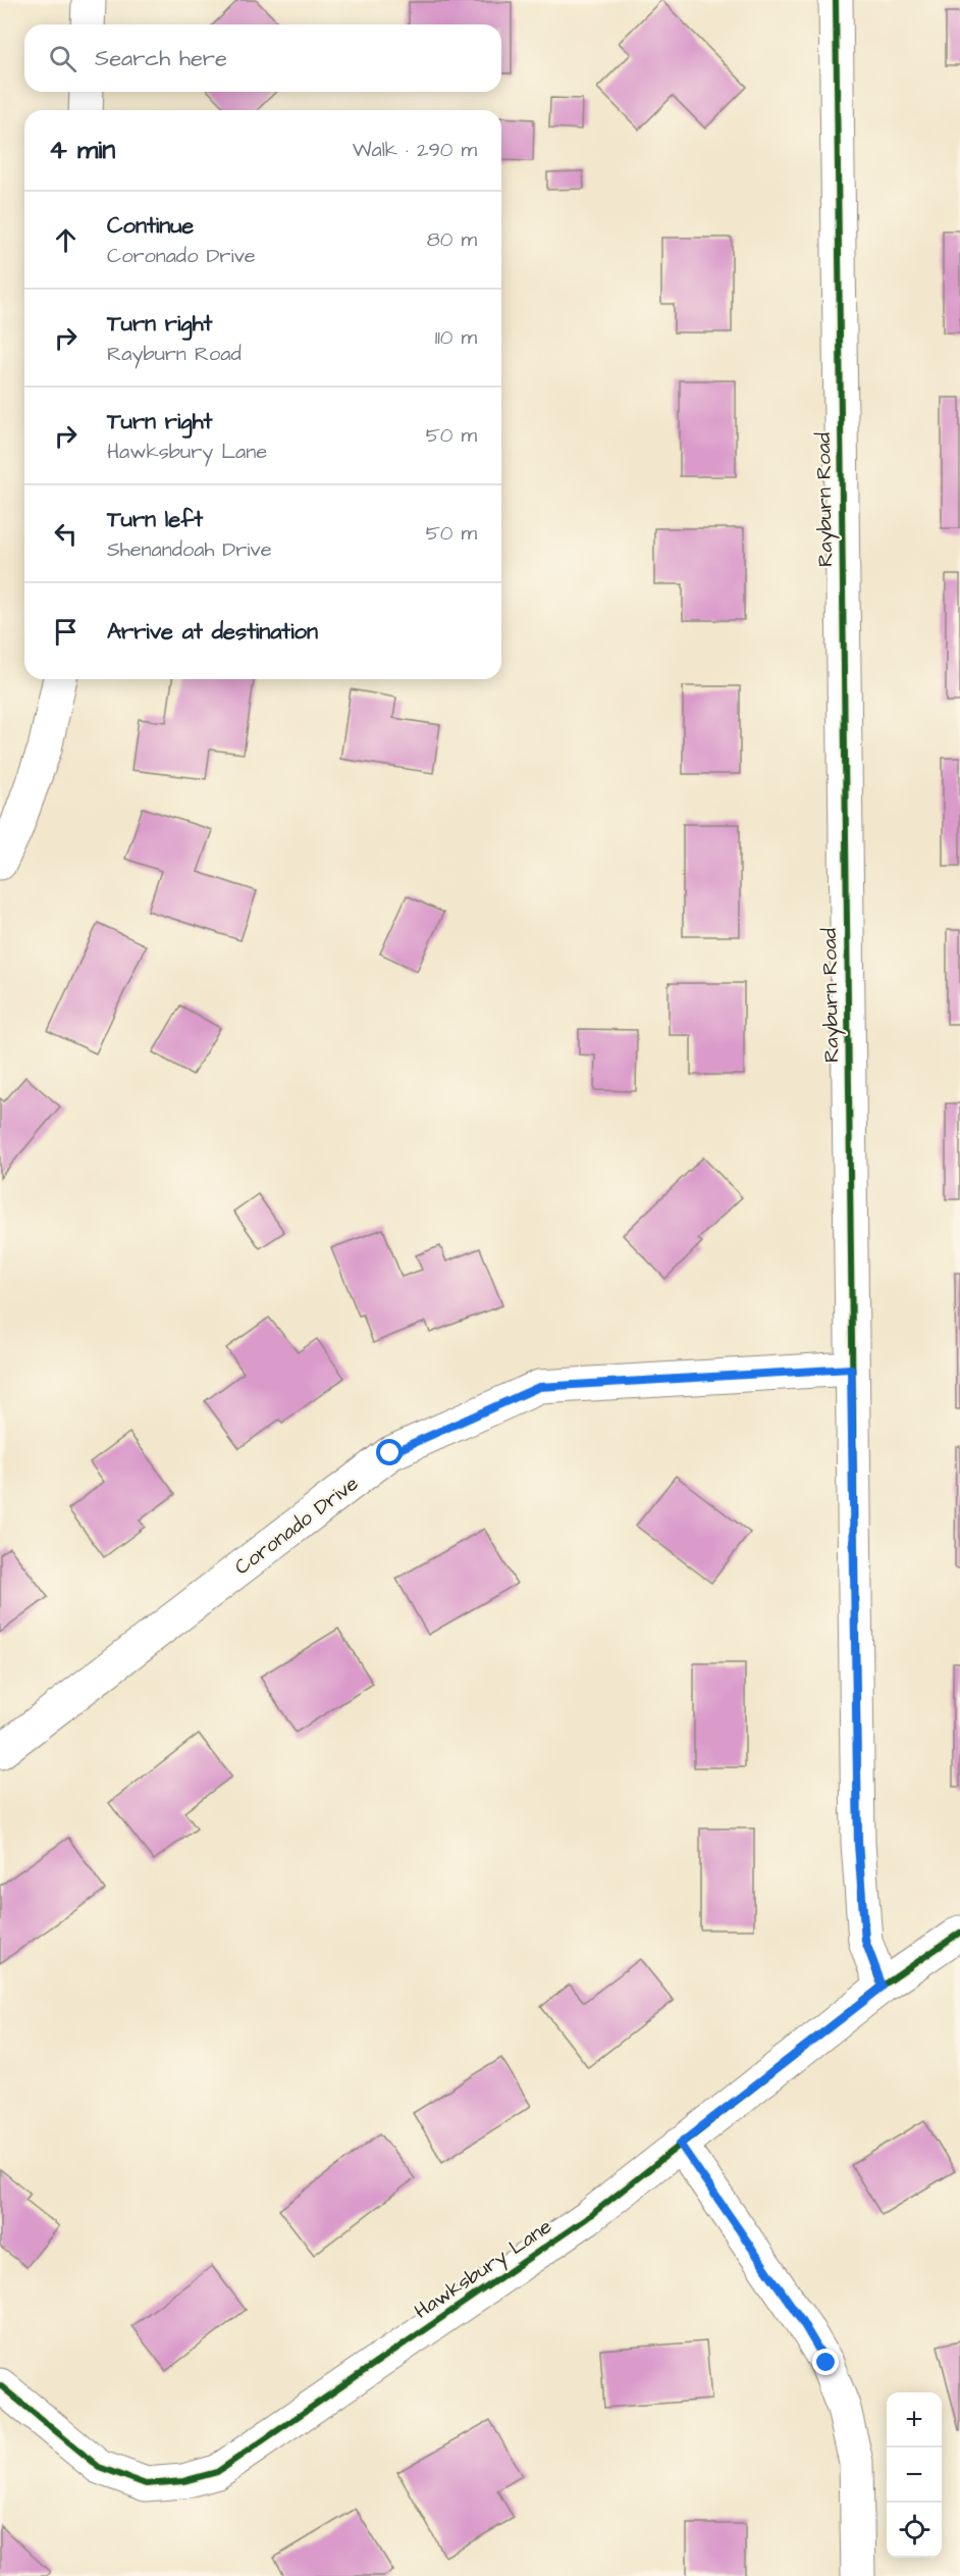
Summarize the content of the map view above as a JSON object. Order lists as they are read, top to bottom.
{
  "streets": {
    "street": ["Rayburn Road", "Coronado Drive", "Hawksbury Lane"]
  },
  "crossings": [
    ["Rayburn Road", "Coronado Drive"],
    ["Rayburn Road", "Hawksbury Lane"]
  ],
  "page": {
    "search": "Search here",
    "heading": ["4 min", "Walk · 290 m"],
    "list": [
      ["Continue", "Coronado Drive", "80 m"],
      ["Turn right", "Rayburn Road", "110 m"],
      ["Turn right", "Hawksbury Lane", "50 m"],
      ["Turn left", "Shenandoah Drive", "50 m"],
      "Arrive at destination"
    ],
    "map_buttons": ["+", "−"]
  }
}
